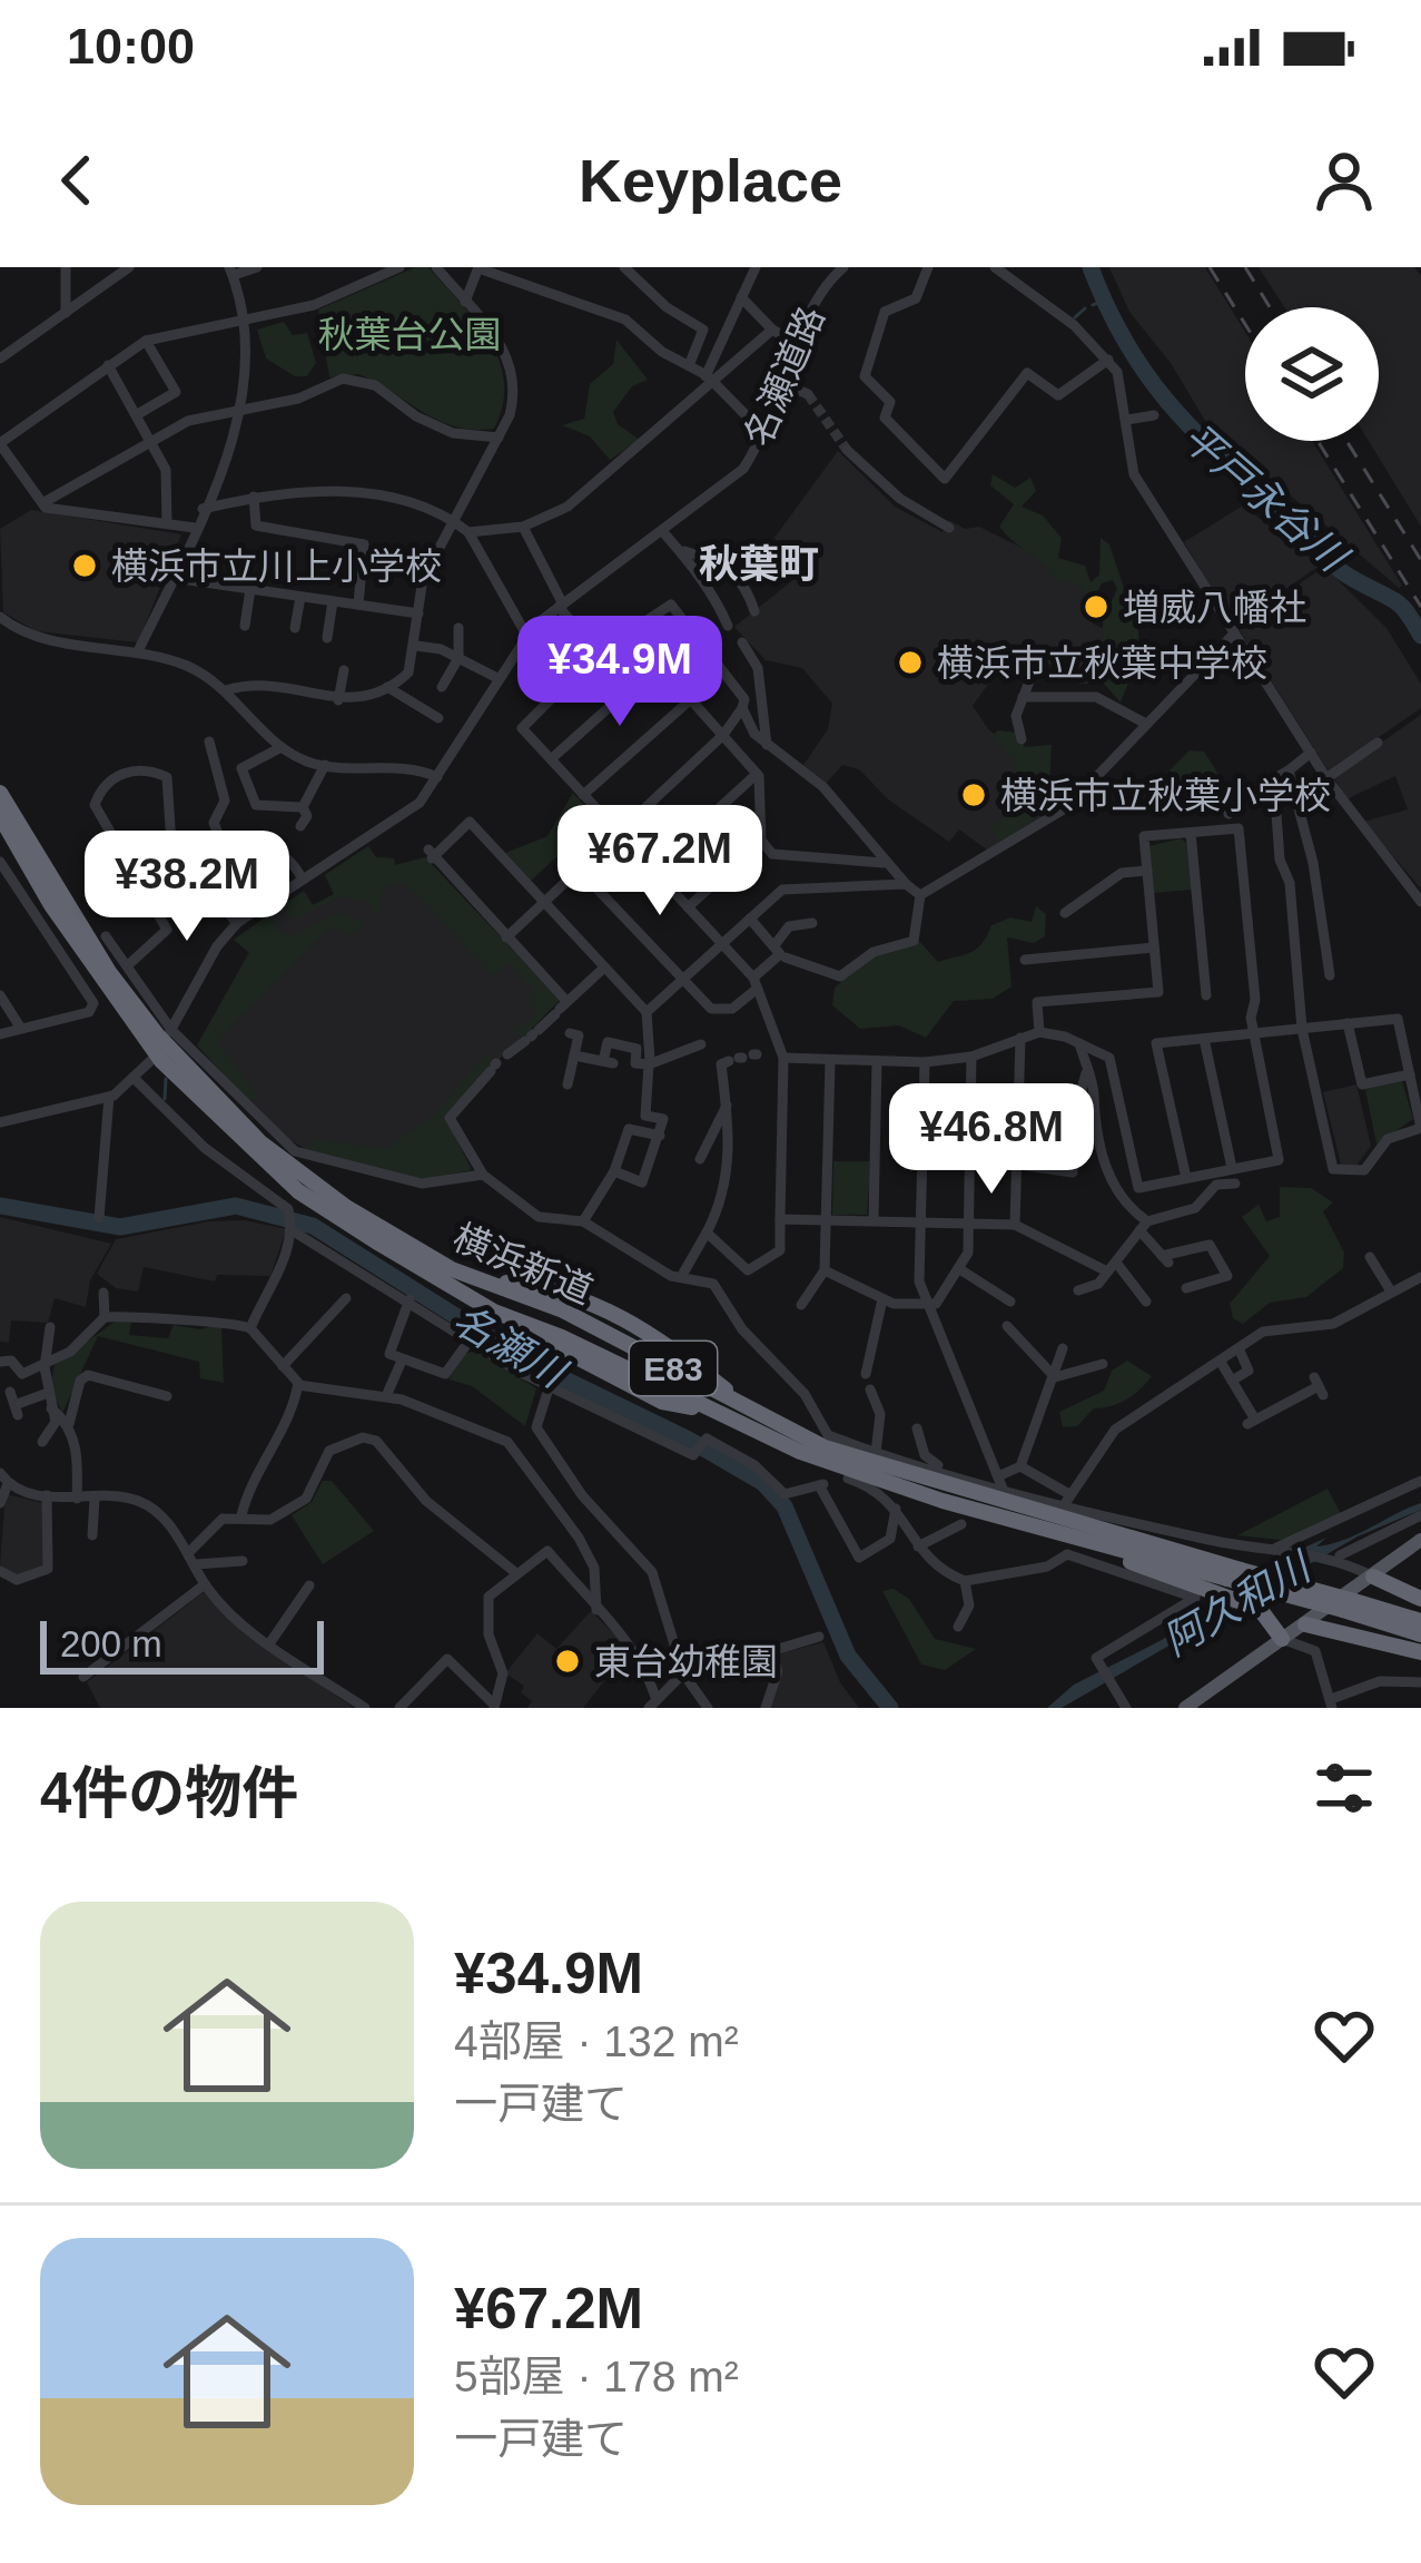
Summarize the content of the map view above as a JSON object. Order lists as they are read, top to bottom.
{
  "streets": {
    "highway": ["横浜新道", "E83"],
    "street": ["名瀬道路"]
  },
  "districts": ["秋葉町"],
  "water": ["平戸永谷川", "名瀬川", "阿久和川"],
  "parks": ["秋葉台公園"],
  "places": [
    "横浜市立川上小学校",
    "増威八幡社",
    "横浜市立秋葉中学校",
    "横浜市立秋葉小学校",
    "東台幼稚園"
  ],
  "scale_bar": "200 m",
  "page": {
    "status": "10:00",
    "header": "Keyplace",
    "price": [
      "¥34.9M",
      "¥67.2M",
      "¥38.2M",
      "¥46.8M"
    ],
    "scale": "200 m",
    "heading": "4件の物件",
    "list": [
      {
        "name": "¥34.9M",
        "note": "4部屋 · 132 m² · 一戸建て"
      },
      {
        "name": "¥67.2M",
        "note": "5部屋 · 178 m² · 一戸建て"
      }
    ]
  }
}
